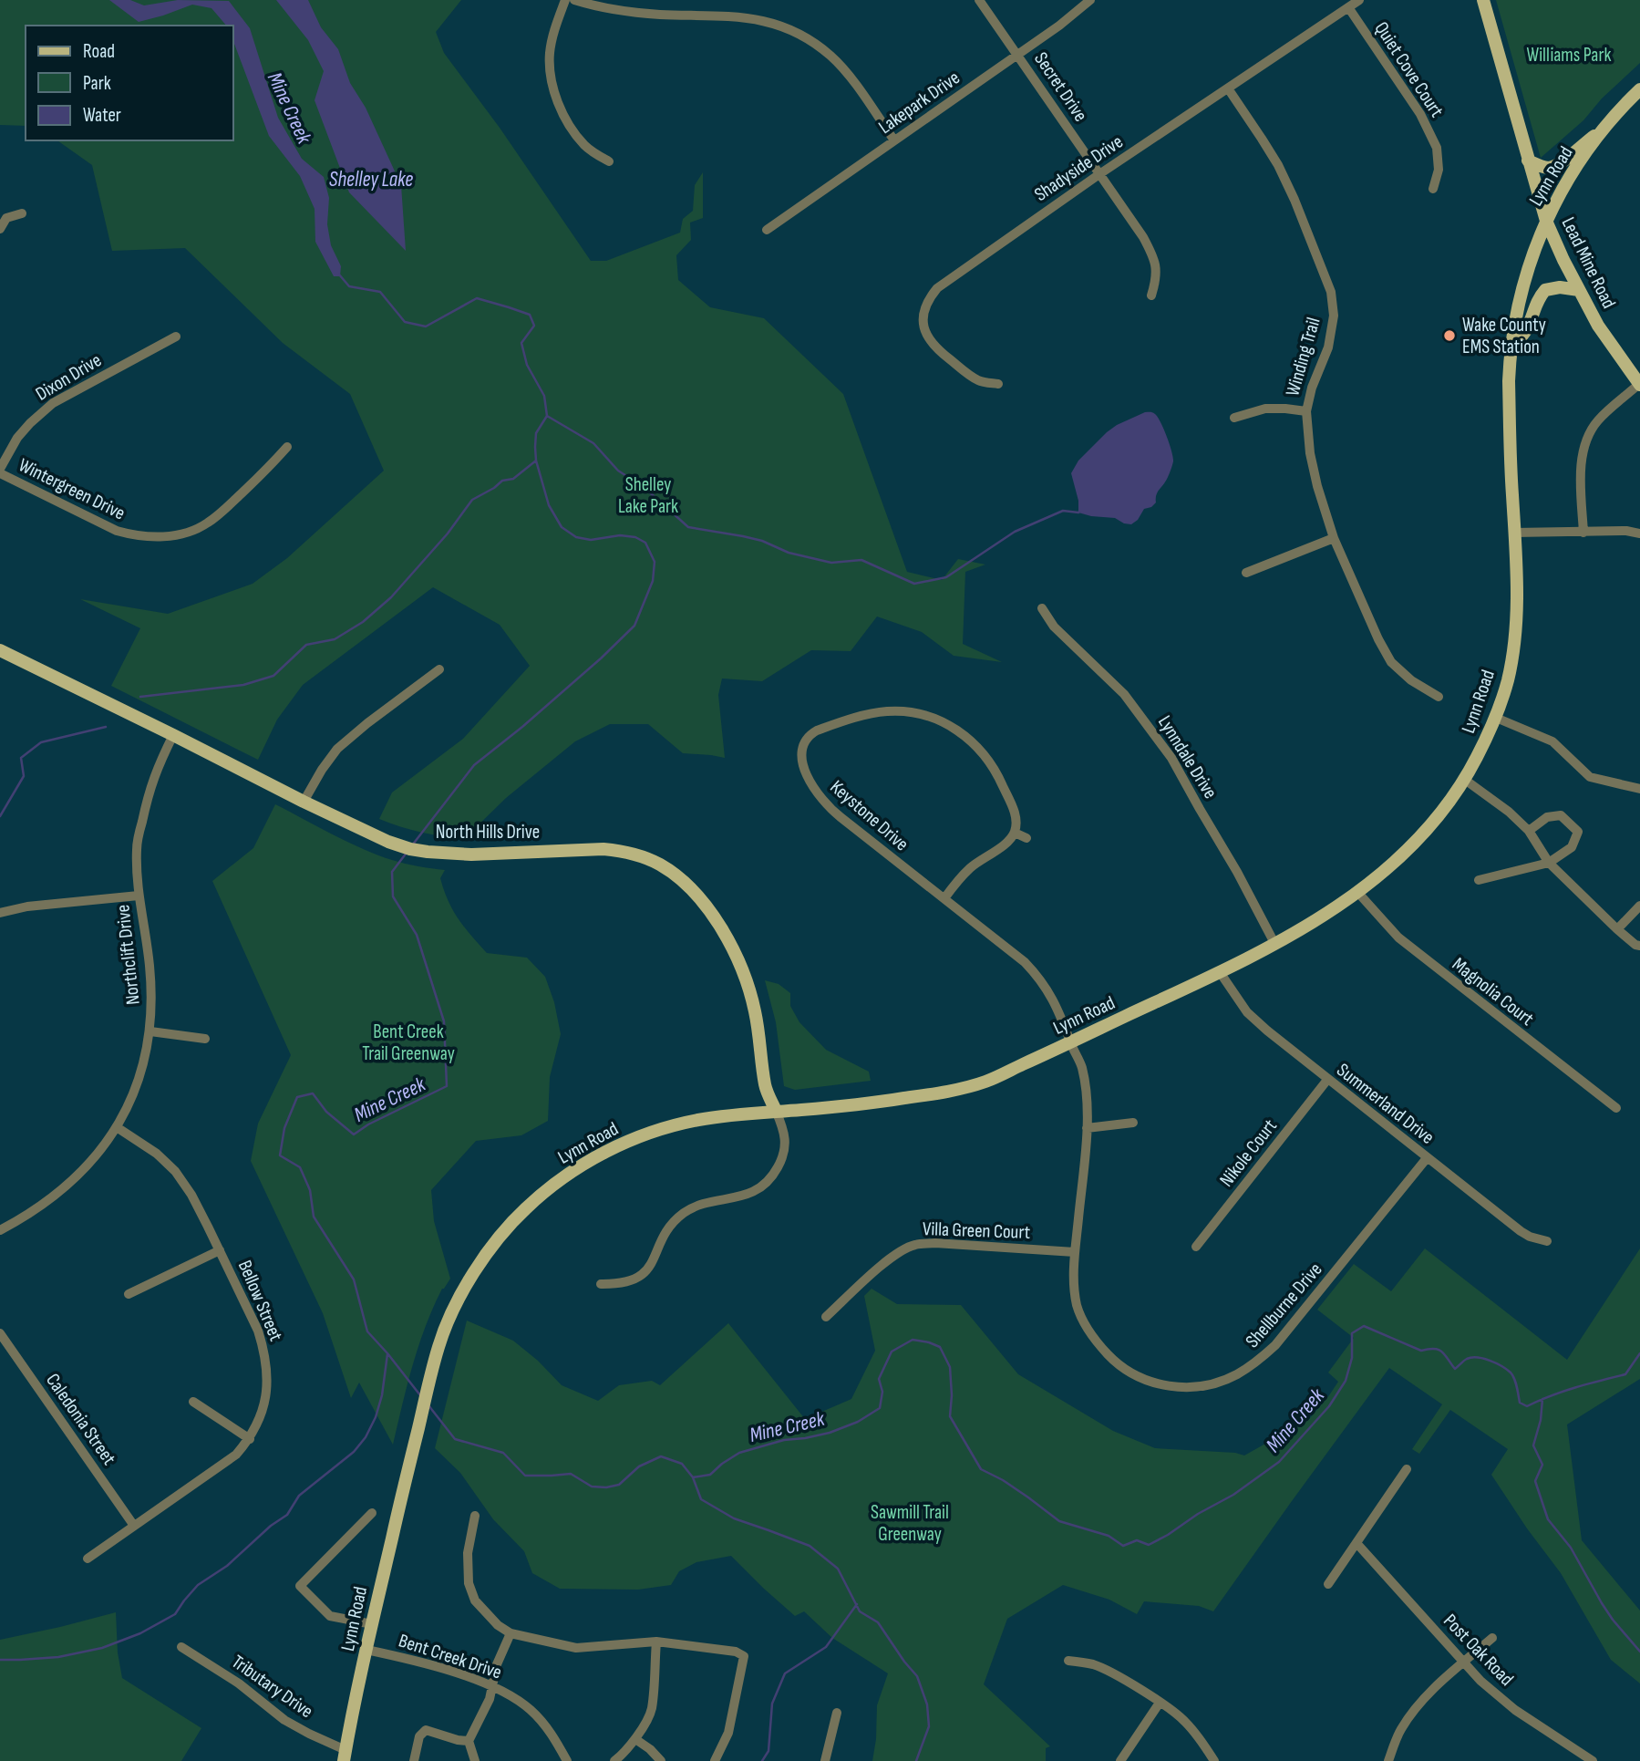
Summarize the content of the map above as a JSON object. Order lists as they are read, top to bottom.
{
  "streets": {
    "main road": ["Lynn Road", "Lead Mine Road", "North Hills Drive"],
    "street": [
      "Quiet Cove Court",
      "Secret Drive",
      "Lakepark Drive",
      "Shadyside Drive",
      "Winding Trail",
      "Dixon Drive",
      "Wintergreen Drive",
      "Lynndale Drive",
      "Keystone Drive",
      "Northclift Drive",
      "Magnolia Court",
      "Summerland Drive",
      "Nikole Court",
      "Villa Green Court",
      "Bellow Street",
      "Shellburne Drive",
      "Caledonia Street",
      "Post Oak Road",
      "Bent Creek Drive",
      "Tributary Drive"
    ]
  },
  "crossings": [
    ["Quiet Cove Court", "Shadyside Drive"],
    ["Secret Drive", "Lakepark Drive"],
    ["Secret Drive", "Shadyside Drive"],
    ["Shadyside Drive", "Winding Trail"],
    ["Lynn Road", "Lead Mine Road"],
    ["Lynn Road", "Lynndale Drive"],
    ["Lynn Road", "Keystone Drive"],
    ["Lynn Road", "North Hills Drive"],
    ["Lynn Road", "Magnolia Court"],
    ["Lynn Road", "Summerland Drive"],
    ["Lynn Road", "Shellburne Drive"],
    ["Lynn Road", "Bent Creek Drive"],
    ["Lynn Road", "Tributary Drive"],
    ["Dixon Drive", "Wintergreen Drive"],
    ["Keystone Drive", "Shellburne Drive"],
    ["North Hills Drive", "Northclift Drive"],
    ["Northclift Drive", "Bellow Street"],
    ["Summerland Drive", "Nikole Court"],
    ["Summerland Drive", "Shellburne Drive"],
    ["Villa Green Court", "Shellburne Drive"],
    ["Bellow Street", "Caledonia Street"]
  ],
  "water": ["Mine Creek", "Shelley Lake"],
  "parks": [
    "Williams Park",
    "Shelley Lake Park",
    "Bent Creek Trail Greenway",
    "Sawmill Trail Greenway"
  ],
  "places": ["Wake County EMS Station"],
  "legend": ["Road", "Park", "Water"]
}
